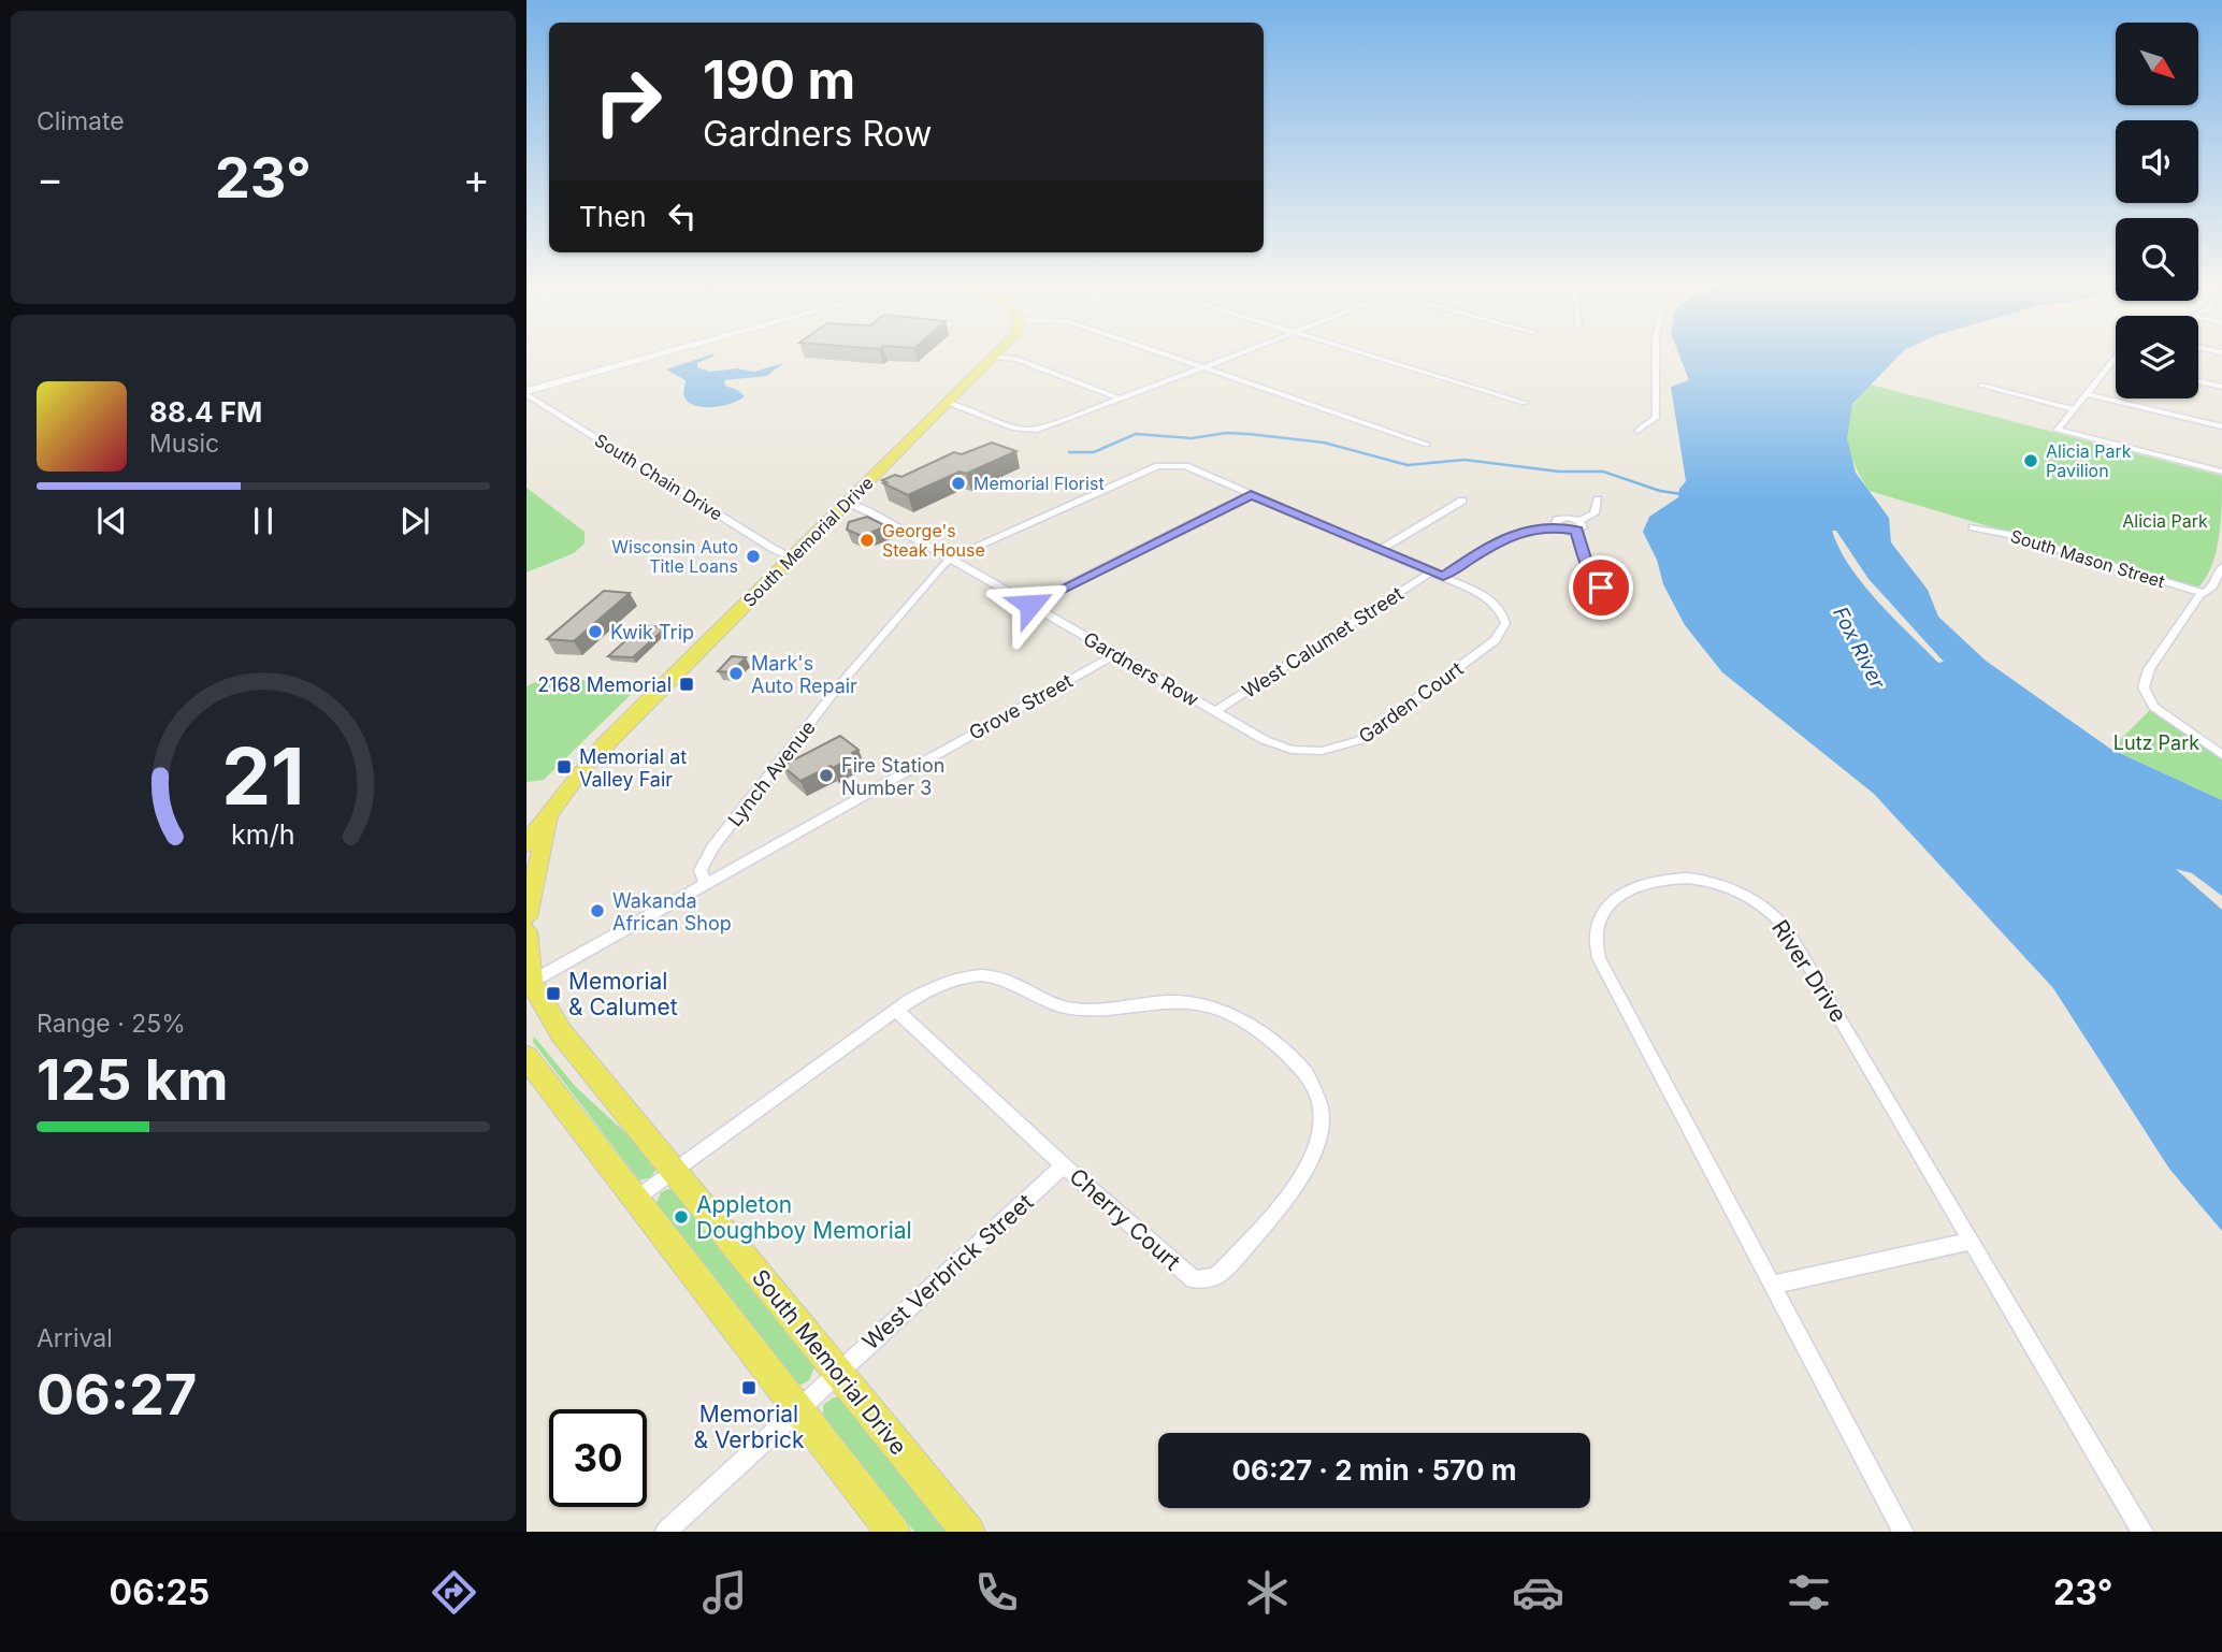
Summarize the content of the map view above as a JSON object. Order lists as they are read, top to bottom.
{
  "streets": {
    "main road": ["South Memorial Drive"],
    "street": [
      "South Chain Drive",
      "South Mason Street",
      "West Calumet Street",
      "Gardners Row",
      "Garden Court",
      "Grove Street",
      "Lynch Avenue",
      "River Drive",
      "Cherry Court",
      "West Verbrick Street"
    ]
  },
  "crossings": [
    ["South Chain Drive", "South Memorial Drive"],
    ["South Memorial Drive", "Gardners Row"],
    ["South Memorial Drive", "Grove Street"],
    ["South Memorial Drive", "Cherry Court"],
    ["South Memorial Drive", "West Verbrick Street"],
    ["West Calumet Street", "Gardners Row"],
    ["West Calumet Street", "Garden Court"],
    ["Gardners Row", "Garden Court"],
    ["Gardners Row", "Grove Street"],
    ["Gardners Row", "Lynch Avenue"],
    ["Grove Street", "Lynch Avenue"],
    ["Cherry Court", "West Verbrick Street"]
  ],
  "water": ["Fox River"],
  "parks": ["Alicia Park", "Lutz Park"],
  "places": {
    "other": [
      "Alicia Park Pavilion",
      "Memorial Florist",
      "George's Steak House",
      "Wisconsin Auto Title Loans",
      "Kwik Trip",
      "Mark's Auto Repair",
      "Fire Station Number 3",
      "Wakanda African Shop",
      "Appleton Doughboy Memorial"
    ],
    "transit": [
      "2168 Memorial",
      "Memorial at Valley Fair",
      "Memorial & Calumet",
      "Memorial & Verbrick"
    ]
  },
  "north": "bottom right",
  "page": {
    "tile": [
      "Climate",
      ["Range · 25%", "125 km"],
      ["Arrival", "06:27"]
    ],
    "turn": ["190 m", "Gardners Row"],
    "heat": ["−", "23°", "+"],
    "then": "Then",
    "song": ["88.4 FM", "Music"],
    "limit": "30",
    "trip": "06:27 · 2 min · 570 m",
    "tabs": ["06:25", "23°"],
    "gauge": ["21", "km/h"]
  }
}
